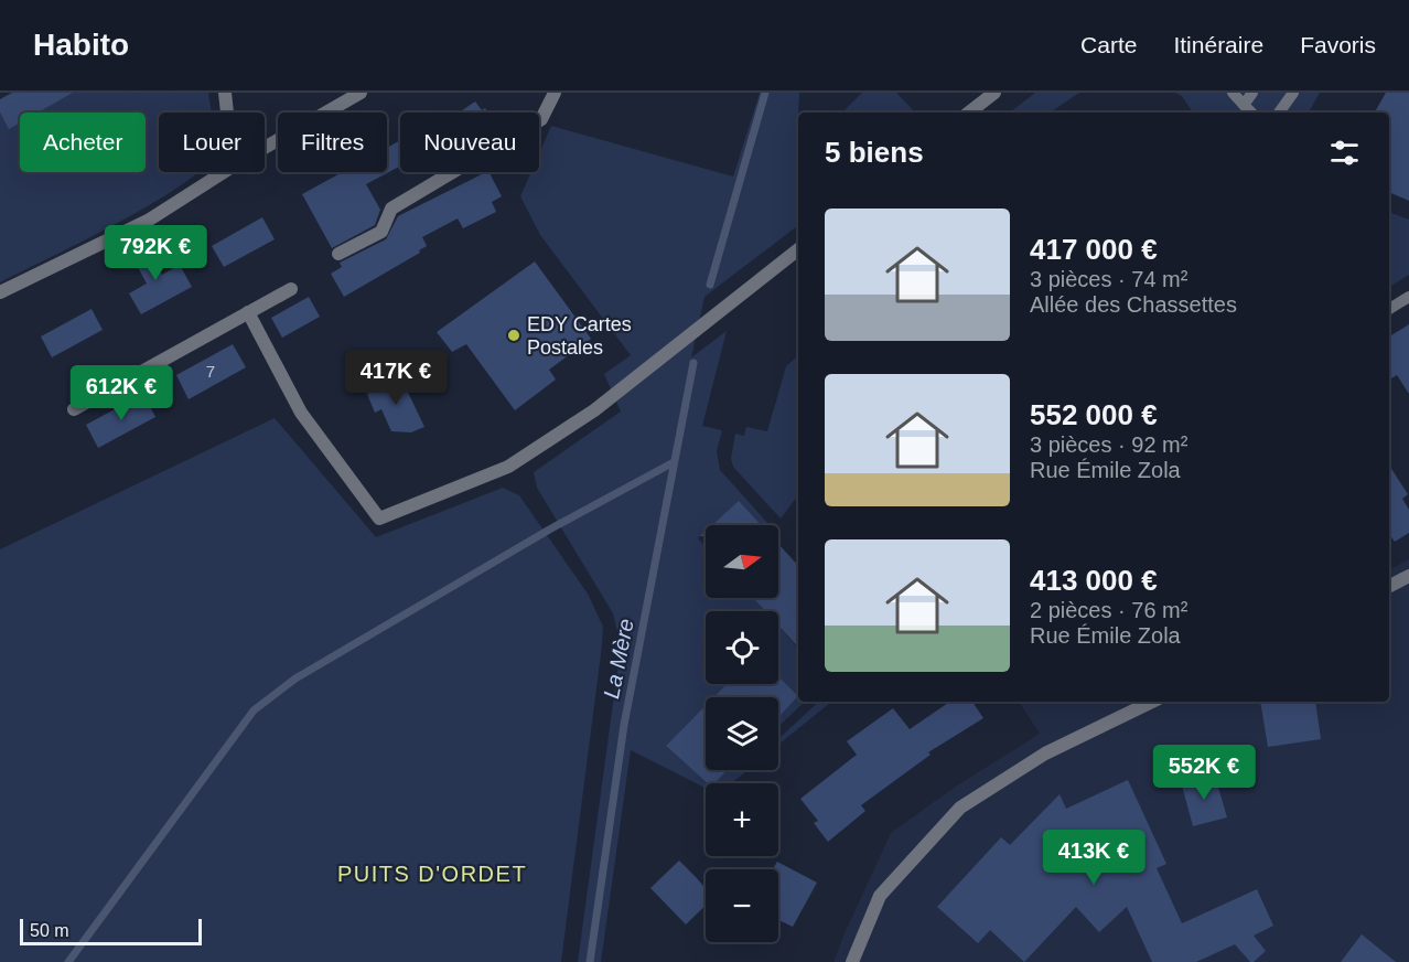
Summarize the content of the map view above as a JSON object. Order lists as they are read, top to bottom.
{
  "districts": ["PUITS D'ORDET"],
  "water": ["La Mère"],
  "places": ["EDY Cartes Postales"],
  "house_numbers": ["7"],
  "scale_bar": "50 m",
  "north": "right",
  "page": {
    "header": "Habito",
    "nav": ["Carte", "Itinéraire", "Favoris"],
    "chip": [
      "Acheter",
      "Louer",
      "Filtres",
      "Nouveau"
    ],
    "heading": "5 biens",
    "list": [
      {
        "name": "417 000 €",
        "note": "3 pièces · 74 m² · Allée des Chassettes"
      },
      {
        "name": "552 000 €",
        "note": "3 pièces · 92 m² · Rue Émile Zola"
      },
      {
        "name": "413 000 €",
        "note": "2 pièces · 76 m² · Rue Émile Zola"
      }
    ],
    "price": [
      "792K €",
      "417K €",
      "612K €",
      "552K €",
      "413K €"
    ],
    "map_buttons": ["+", "−"],
    "scale": "50 m"
  }
}
